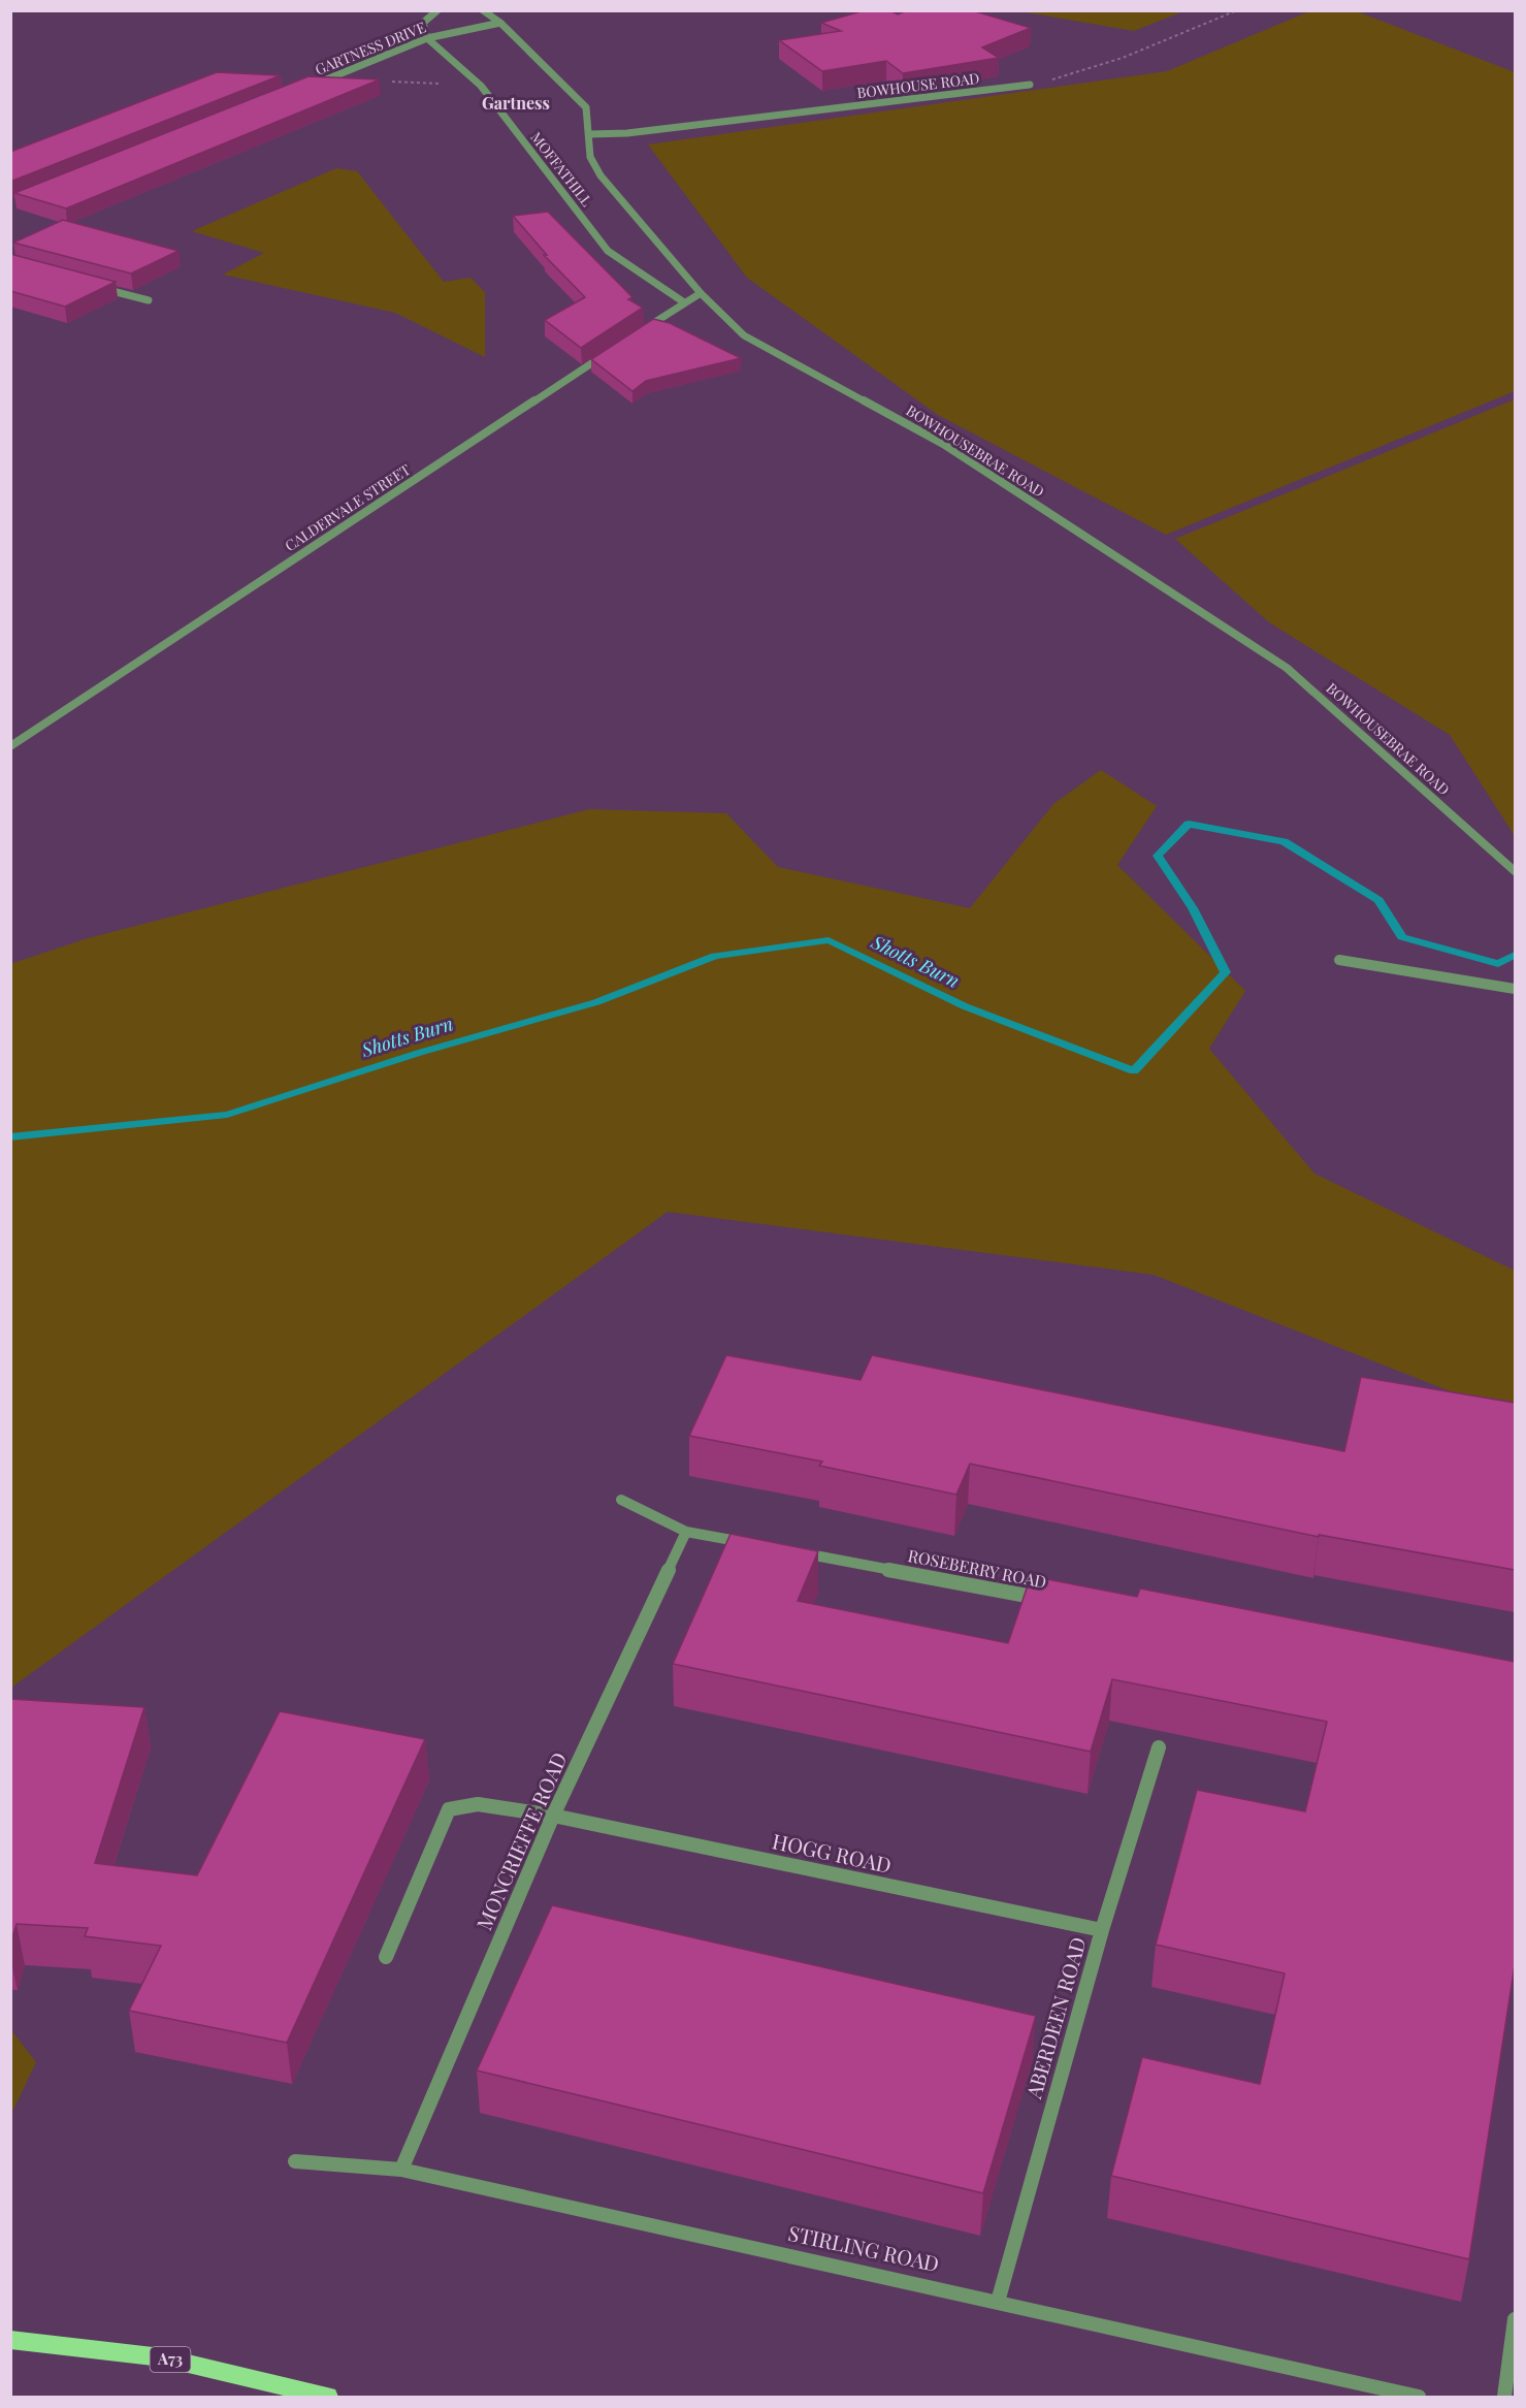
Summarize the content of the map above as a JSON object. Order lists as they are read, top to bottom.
{
  "streets": {
    "main road": ["A73"],
    "street": [
      "GARTNESS DRIVE",
      "BOWHOUSE ROAD",
      "MOFFATHILL",
      "BOWHOUSEBRAE ROAD",
      "CALDERVALE STREET",
      "ROSEBERRY ROAD",
      "MONCRIEFFE ROAD",
      "HOGG ROAD",
      "ABERDEEN ROAD",
      "STIRLING ROAD"
    ]
  },
  "crossings": [
    ["GARTNESS DRIVE", "MOFFATHILL"],
    ["GARTNESS DRIVE", "BOWHOUSEBRAE ROAD"],
    ["BOWHOUSE ROAD", "BOWHOUSEBRAE ROAD"],
    ["MONCRIEFFE ROAD", "HOGG ROAD"],
    ["MONCRIEFFE ROAD", "STIRLING ROAD"],
    ["HOGG ROAD", "ABERDEEN ROAD"],
    ["ABERDEEN ROAD", "STIRLING ROAD"]
  ],
  "districts": ["Gartness"],
  "water": ["Shotts Burn"]
}
